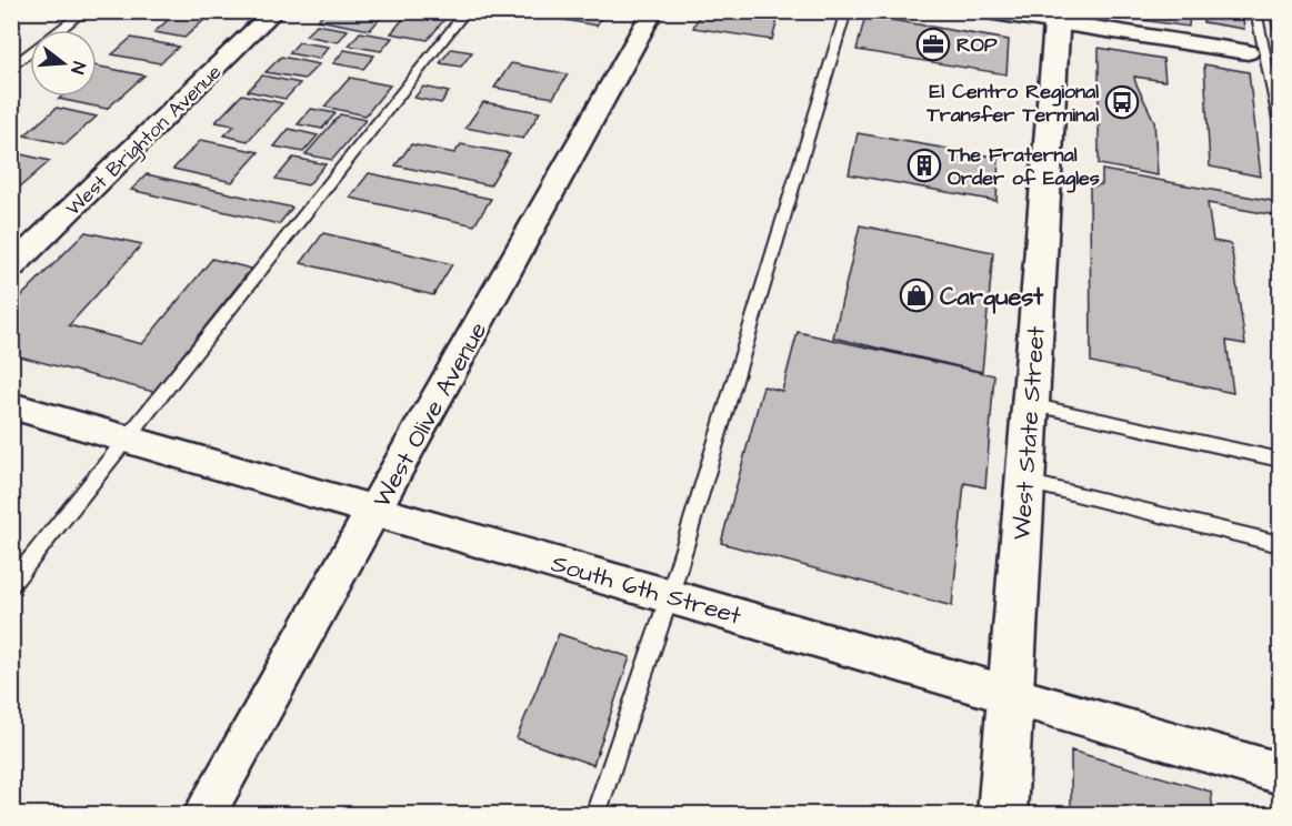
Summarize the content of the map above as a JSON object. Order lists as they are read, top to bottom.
{
  "streets": {
    "street": [
      "West Brighton Avenue",
      "West Olive Avenue",
      "West State Street",
      "South 6th Street"
    ]
  },
  "crossings": [
    ["West Olive Avenue", "South 6th Street"],
    ["West State Street", "South 6th Street"]
  ],
  "places": {
    "office": ["ROP"],
    "bus stop": ["El Centro Regional Transfer Terminal"],
    "building": ["The Fraternal Order of Eagles"],
    "shop": ["Carquest"]
  },
  "north": "right"
}
